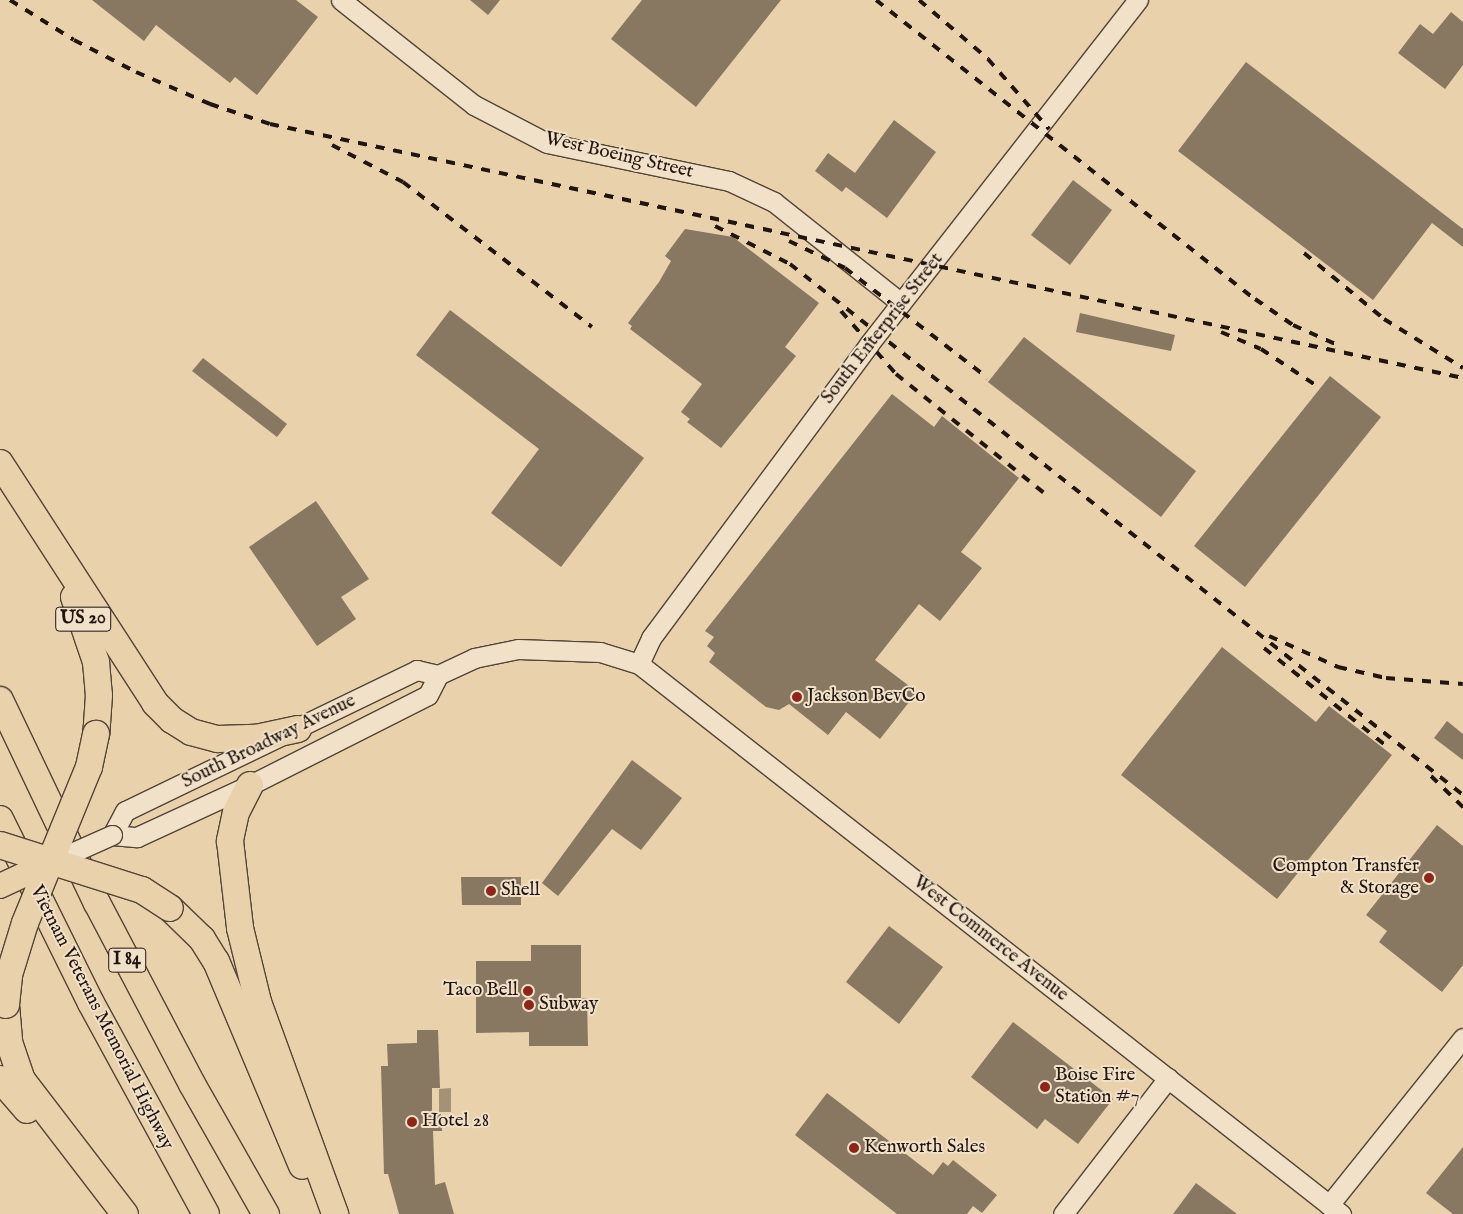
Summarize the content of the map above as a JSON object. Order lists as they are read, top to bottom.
{
  "streets": {
    "highway": ["US 20", "I 84", "Vietnam Veterans Memorial Highway"],
    "main road": ["South Broadway Avenue"],
    "street": ["West Boeing Street", "South Enterprise Street", "West Commerce Avenue"]
  },
  "crossings": [
    ["West Boeing Street", "South Enterprise Street"],
    ["South Enterprise Street", "West Commerce Avenue"],
    ["US 20", "South Broadway Avenue"]
  ],
  "places": [
    "Jackson BevCo",
    "Compton Transfer & Storage",
    "Shell",
    "Taco Bell",
    "Subway",
    "Boise Fire Station #7",
    "Hotel 28",
    "Kenworth Sales"
  ]
}
